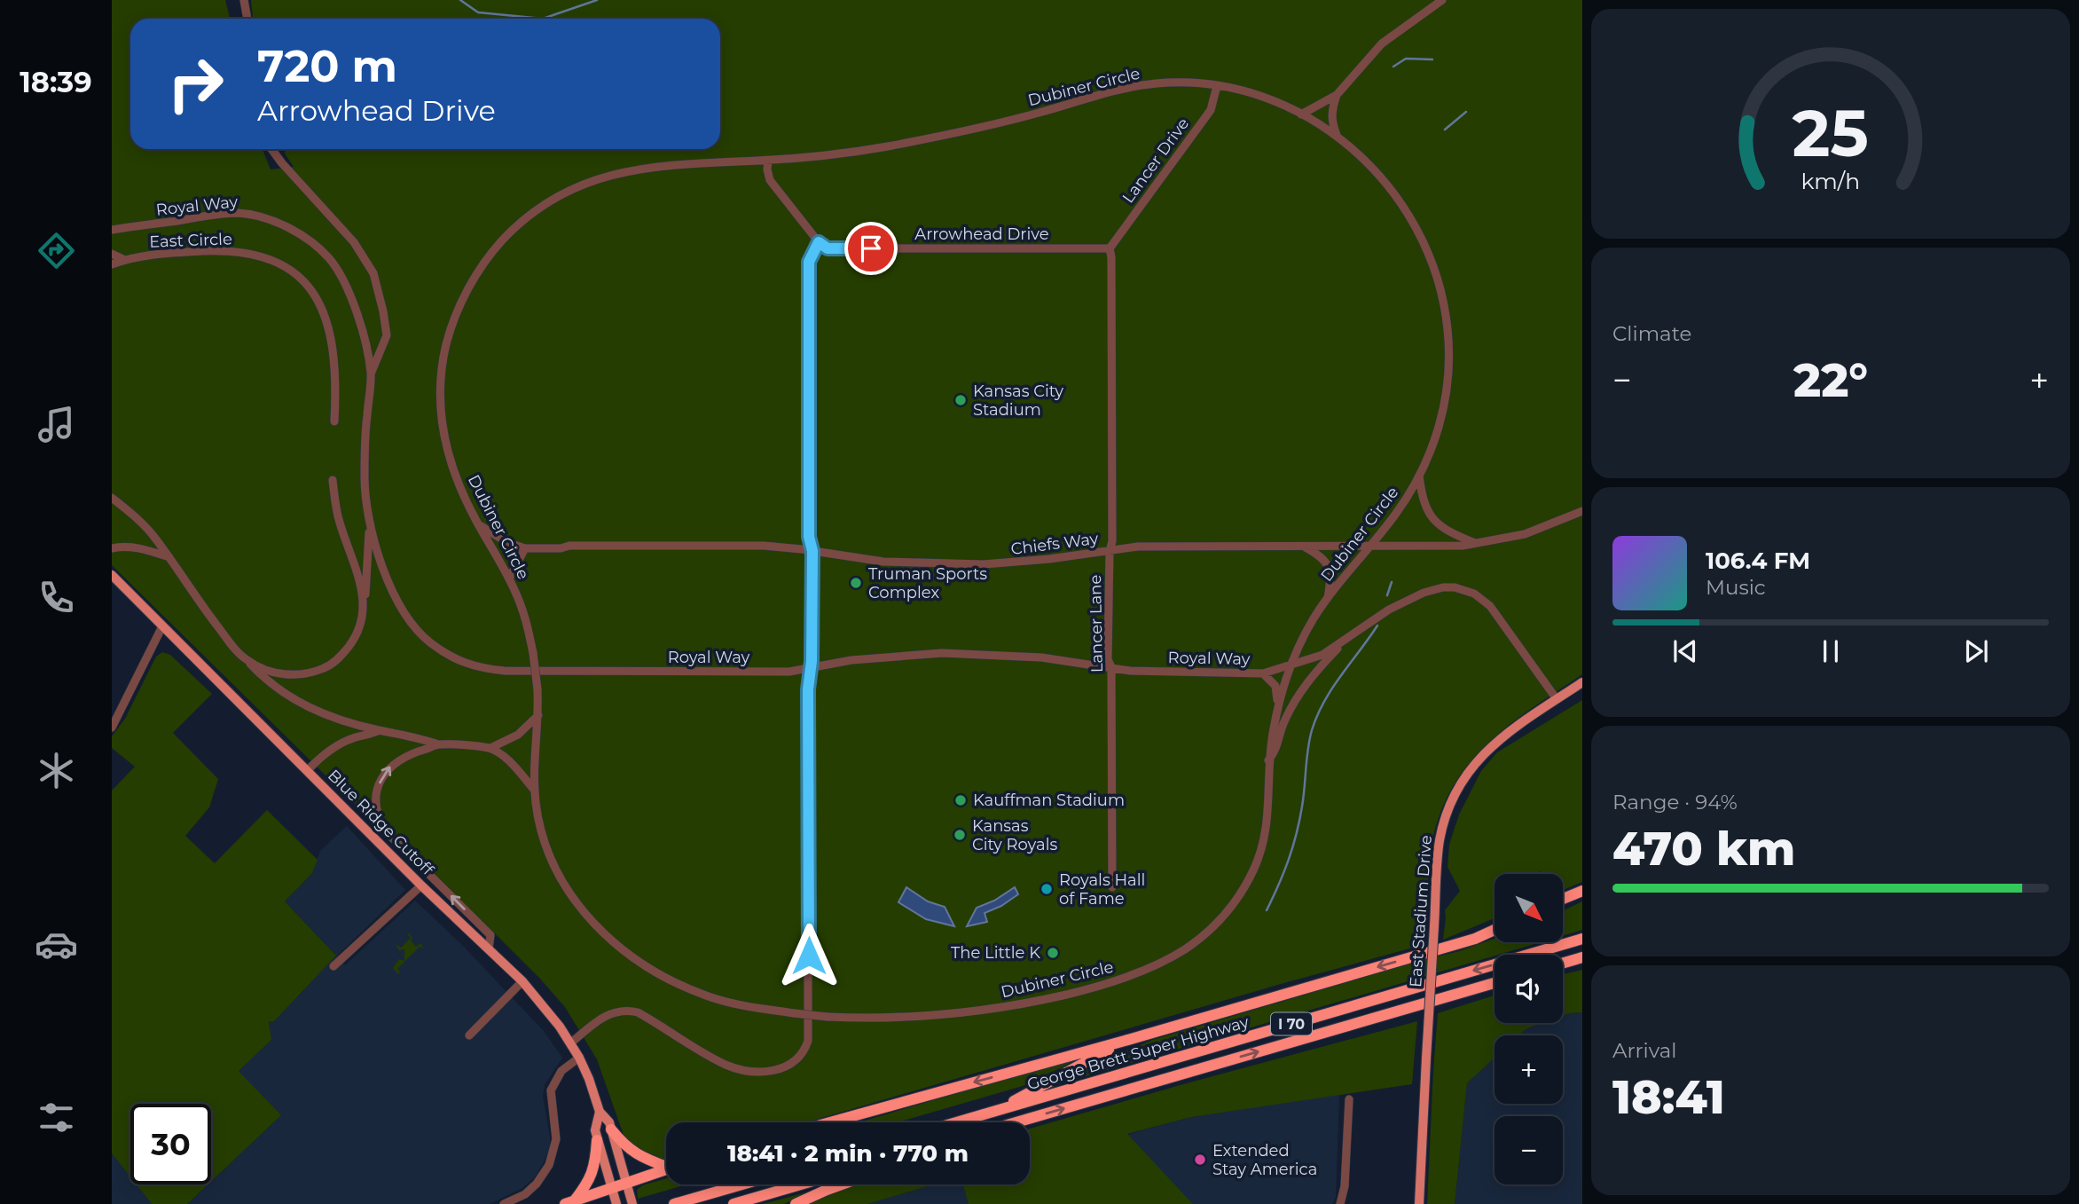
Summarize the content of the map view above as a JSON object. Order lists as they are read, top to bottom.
{
  "streets": {
    "highway": ["I 70", "George Brett Super Highway"],
    "main road": ["Blue Ridge Cutoff", "East Stadium Drive"],
    "street": [
      "Dubiner Circle",
      "Lancer Drive",
      "Royal Way",
      "Arrowhead Drive",
      "East Circle",
      "Chiefs Way",
      "Lancer Lane"
    ]
  },
  "crossings": [
    ["Dubiner Circle", "Lancer Drive"],
    ["Dubiner Circle", "Royal Way"],
    ["Dubiner Circle", "Chiefs Way"],
    ["Lancer Drive", "Arrowhead Drive"],
    ["Lancer Drive", "Lancer Lane"],
    ["Royal Way", "Lancer Lane"],
    ["Royal Way", "East Stadium Drive"],
    ["Arrowhead Drive", "Lancer Lane"],
    ["Chiefs Way", "Lancer Lane"]
  ],
  "places": [
    "Kansas City Stadium",
    "Truman Sports Complex",
    "Kauffman Stadium",
    "Kansas City Royals",
    "Royals Hall of Fame",
    "The Little K",
    "Extended Stay America"
  ],
  "north": "bottom right",
  "page": {
    "tabs": "18:39",
    "turn": ["720 m", "Arrowhead Drive"],
    "tile": [
      "Climate",
      ["Range · 94%", "470 km"],
      ["Arrival", "18:41"]
    ],
    "heat": ["−", "22°", "+"],
    "song": ["106.4 FM", "Music"],
    "map_buttons": ["+", "−"],
    "limit": "30",
    "trip": "18:41 · 2 min · 770 m",
    "gauge": ["25", "km/h"]
  }
}
